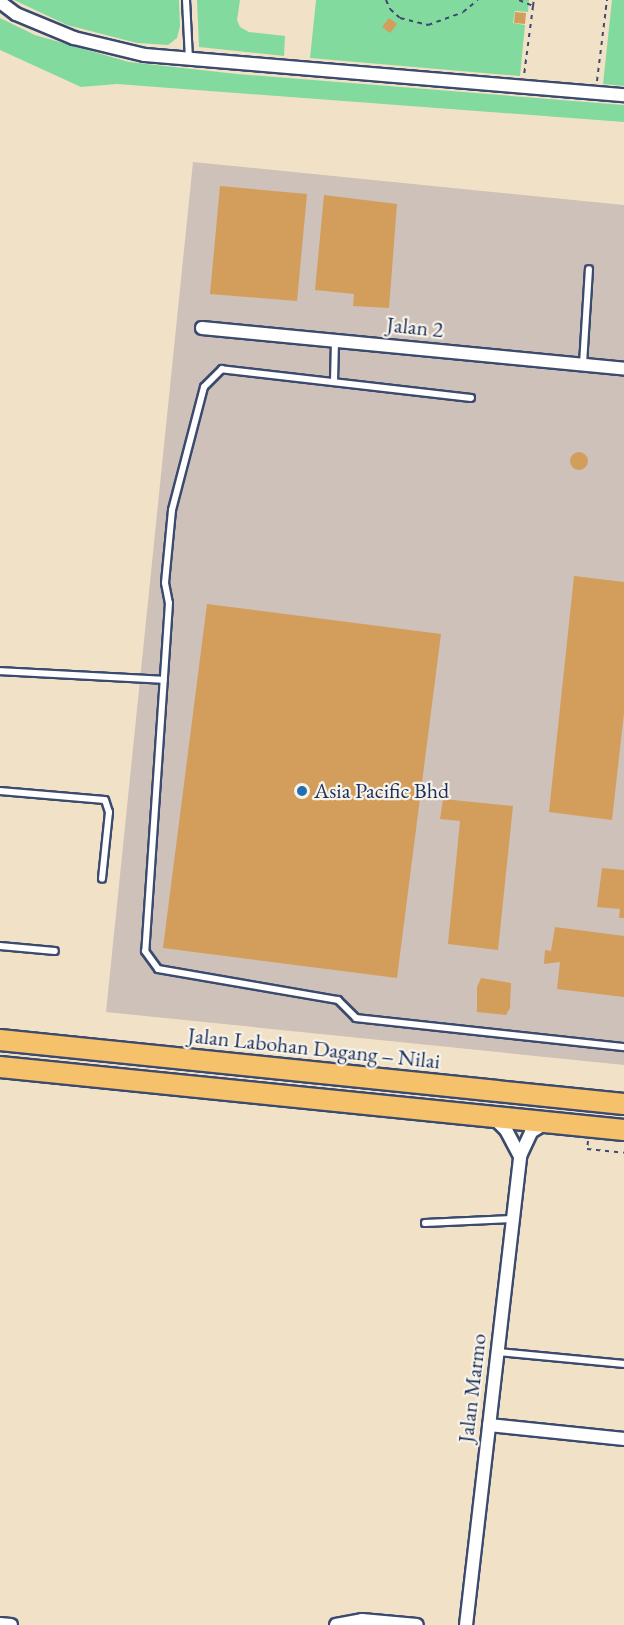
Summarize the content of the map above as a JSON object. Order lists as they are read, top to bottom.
{
  "streets": {
    "main road": ["Jalan Labohan Dagang ‒ Nilai"],
    "street": ["Jalan 2", "Jalan Marmo"]
  },
  "places": ["Asia Pacific Bhd"]
}
